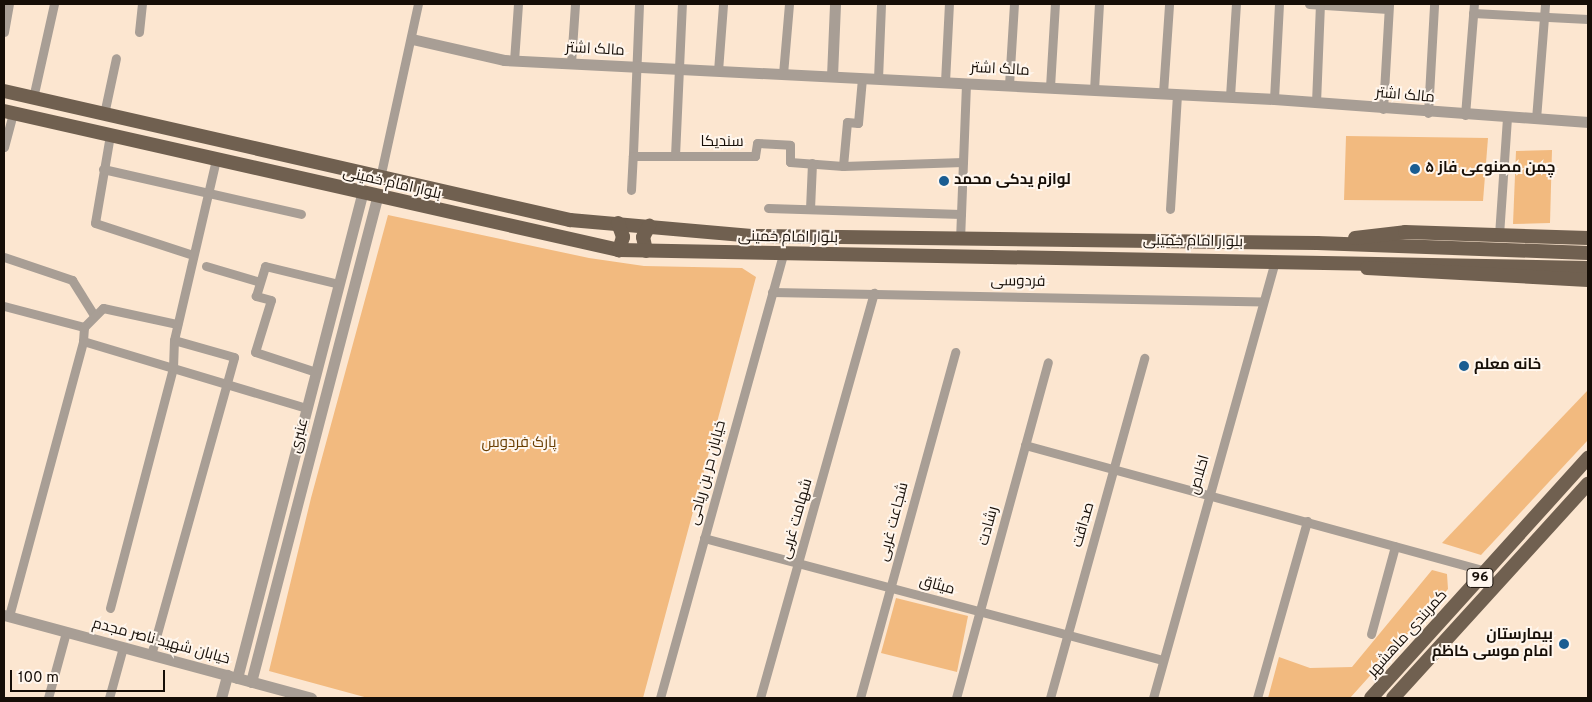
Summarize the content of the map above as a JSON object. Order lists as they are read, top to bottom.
{
  "streets": {
    "main road": ["بلوار امام خمینی", "96", "کمربندی ماهشهر"],
    "street": [
      "مالک اشتر",
      "سندیکا",
      "فردوسی",
      "عنبری",
      "خیابان حر بن ریاحی",
      "اخلاص",
      "شهامت غربی",
      "شجاعت غربی",
      "صداقت",
      "رشادت",
      "میثاق",
      "خیابان شهید ناصر مجدم"
    ]
  },
  "crossings": [
    ["بلوار امام خمینی", "عنبری"],
    ["بلوار امام خمینی", "خیابان حر بن ریاحی"],
    ["بلوار امام خمینی", "اخلاص"],
    ["فردوسی", "خیابان حر بن ریاحی"],
    ["فردوسی", "اخلاص"],
    ["فردوسی", "شهامت غربی"],
    ["عنبری", "خیابان شهید ناصر مجدم"],
    ["خیابان حر بن ریاحی", "میثاق"],
    ["اخلاص", "میثاق"],
    ["شهامت غربی", "میثاق"],
    ["شجاعت غربی", "میثاق"],
    ["صداقت", "میثاق"],
    ["رشادت", "میثاق"]
  ],
  "parks": ["پارک فردوس"],
  "places": [
    "چمن مصنوعی فاز ۵",
    "لوازم یدکی محمد",
    "خانه معلم",
    "بیمارستان امام موسی کاظم"
  ],
  "scale_bar": "100 m"
}
